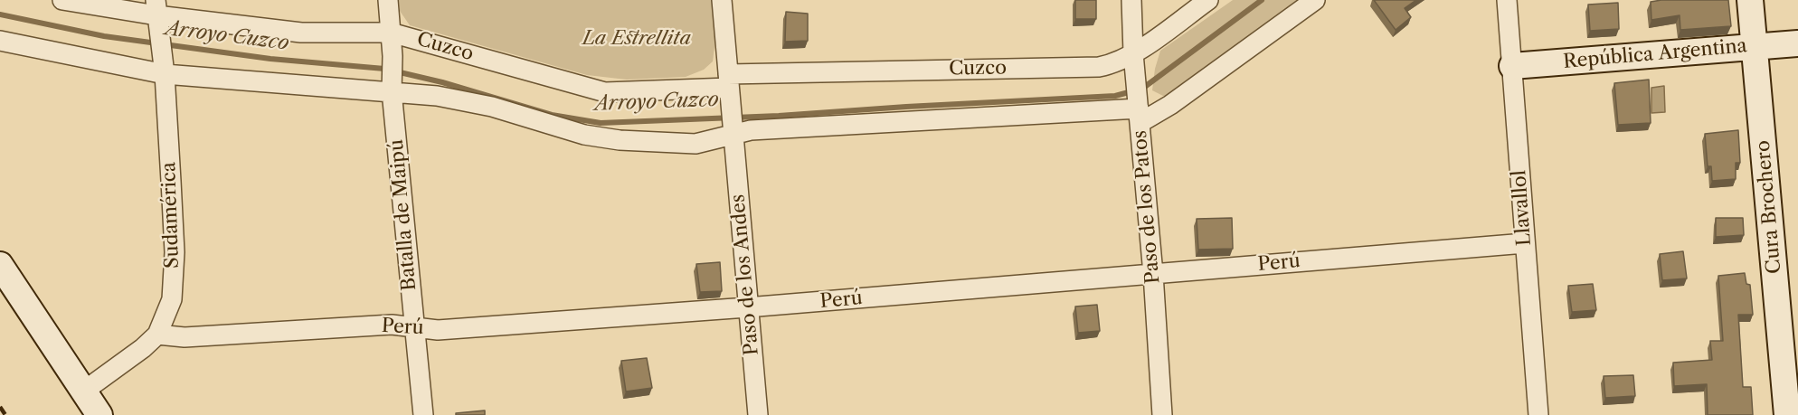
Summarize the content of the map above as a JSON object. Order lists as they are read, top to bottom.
{
  "streets": {
    "street": [
      "Cuzco",
      "República Argentina",
      "Paso de los Patos",
      "Cura Brochero",
      "Llavallol",
      "Sudamérica",
      "Batalla de Maipú",
      "Perú",
      "Paso de los Andes"
    ]
  },
  "crossings": [
    ["Cuzco", "Paso de los Patos"],
    ["Cuzco", "Sudamérica"],
    ["Cuzco", "Batalla de Maipú"],
    ["Cuzco", "Paso de los Andes"],
    ["República Argentina", "Cura Brochero"],
    ["República Argentina", "Llavallol"],
    ["Paso de los Patos", "Perú"],
    ["Llavallol", "Perú"],
    ["Sudamérica", "Perú"],
    ["Batalla de Maipú", "Perú"],
    ["Perú", "Paso de los Andes"]
  ],
  "water": ["Arroyo Cuzco"],
  "parks": ["La Estrellita"]
}
